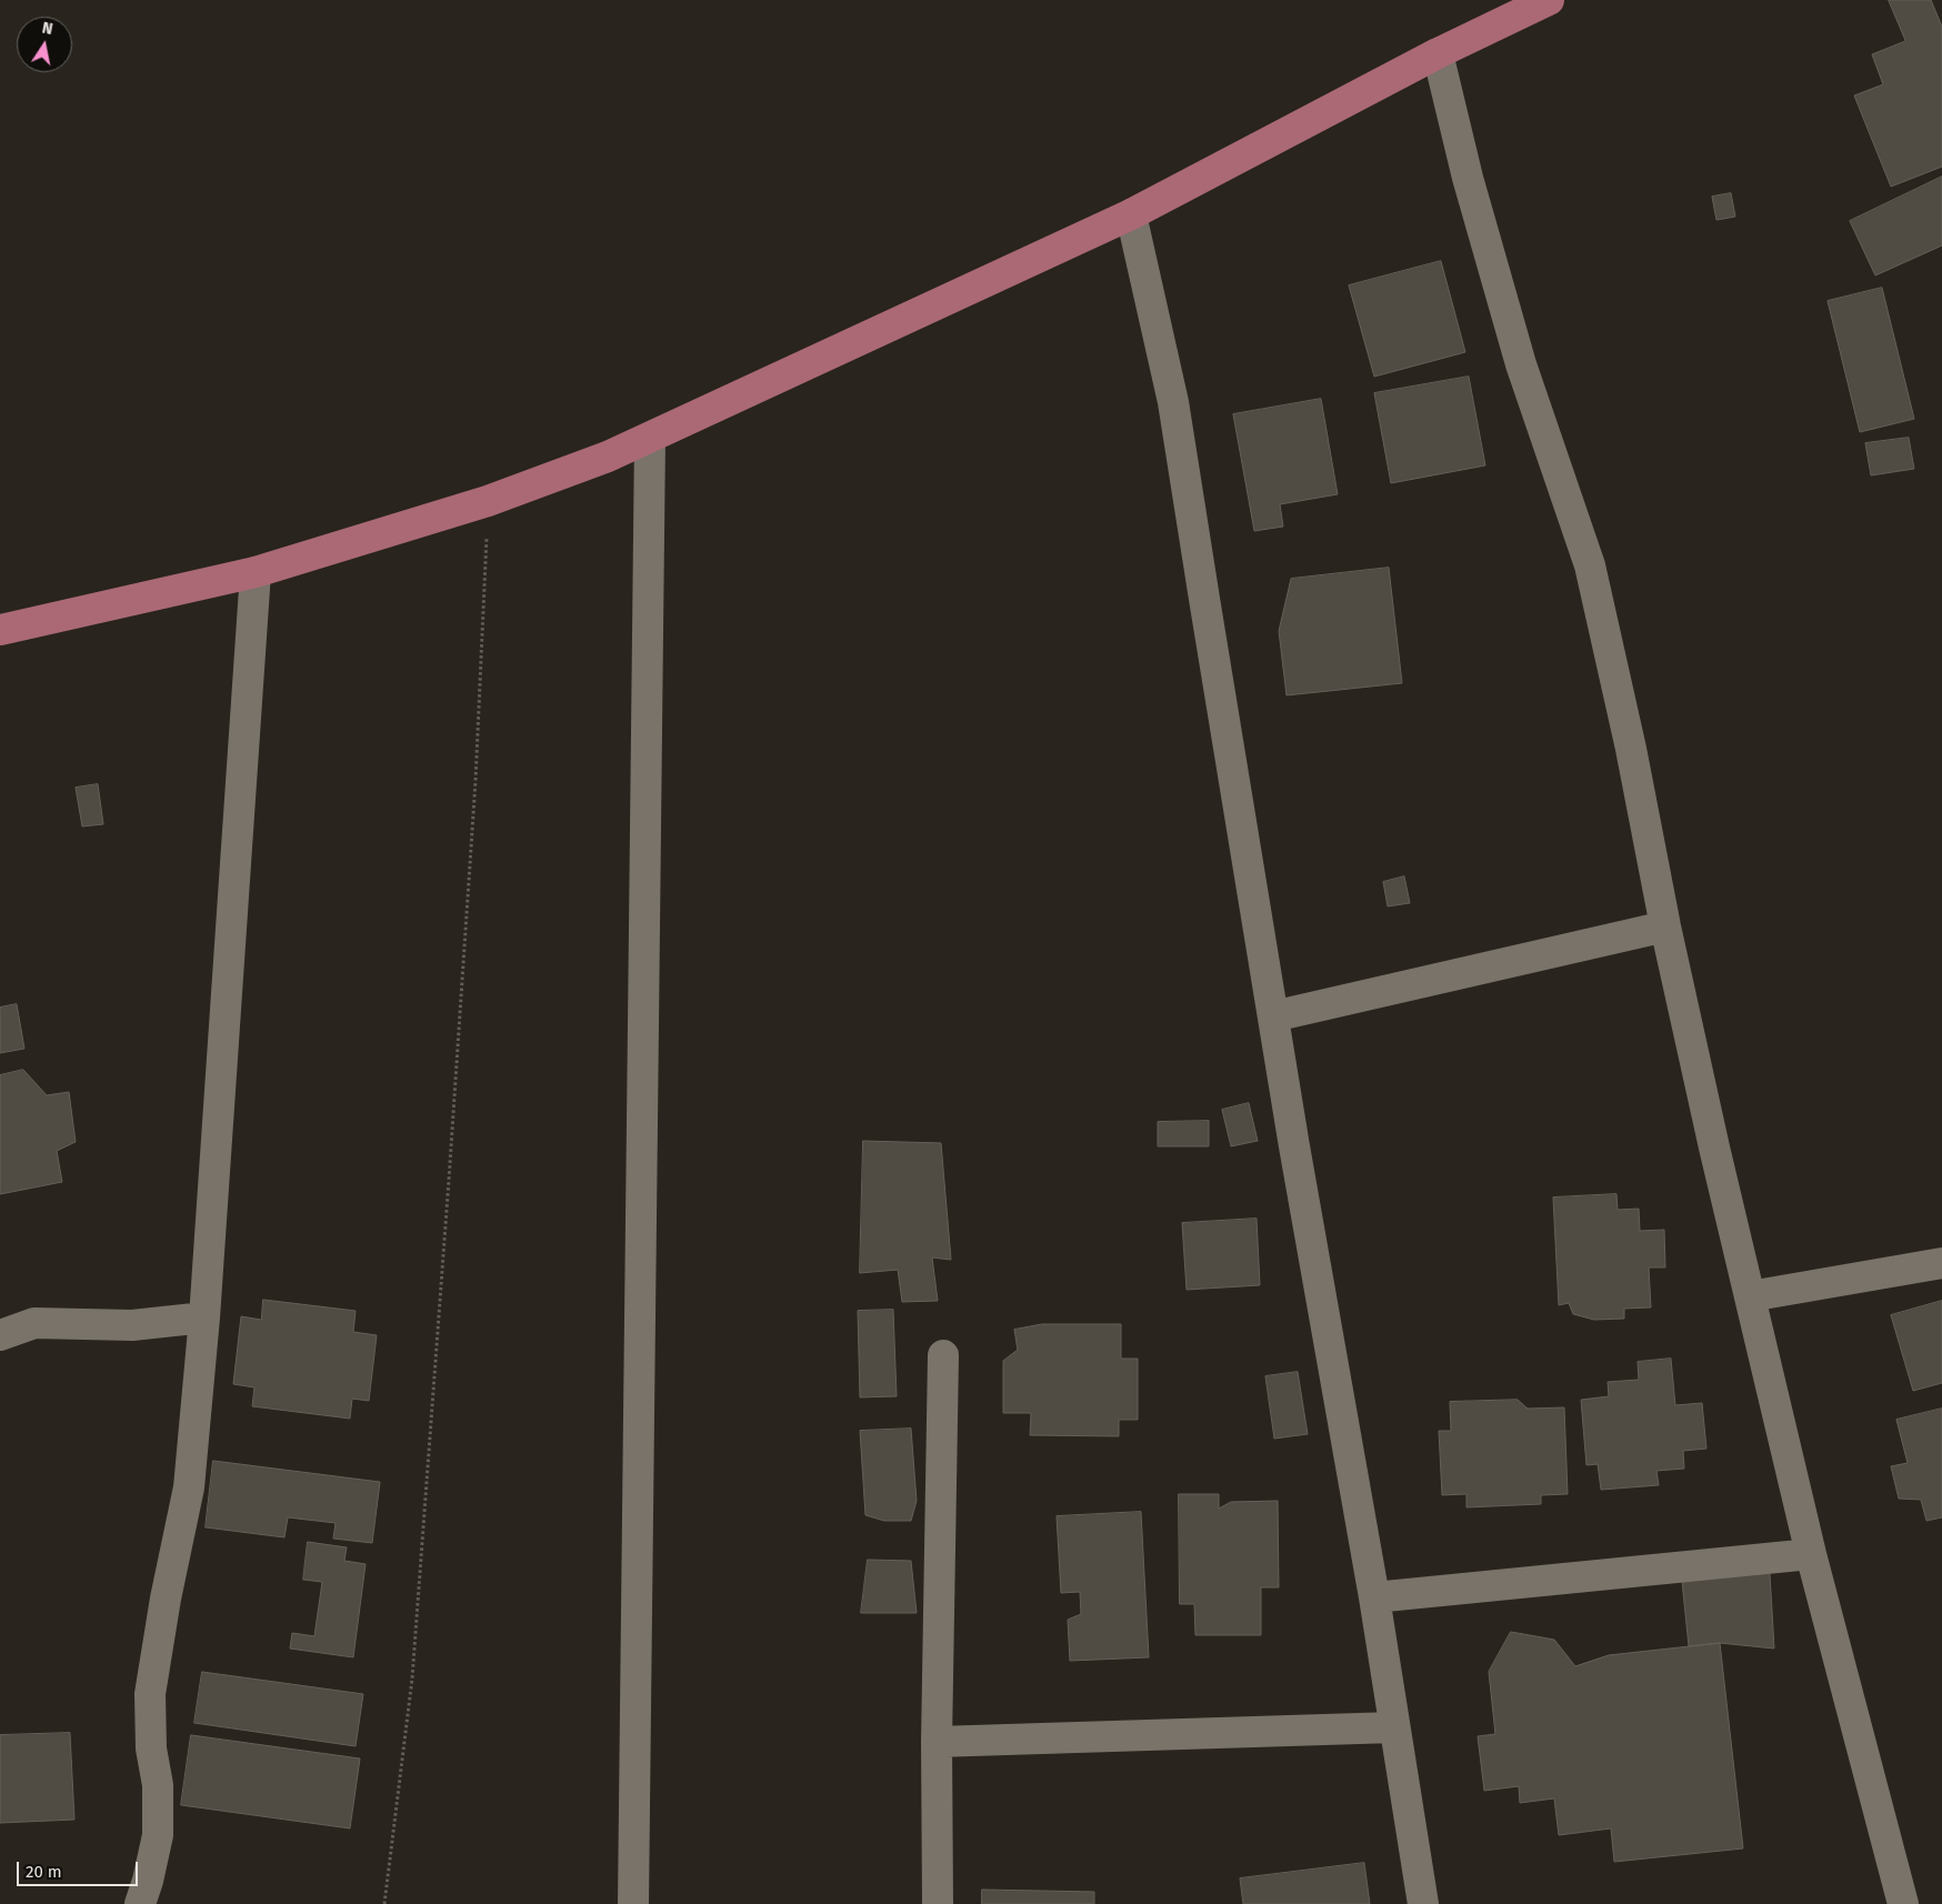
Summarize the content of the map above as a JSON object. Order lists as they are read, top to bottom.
{
  "scale_bar": "20 m",
  "north": "top"
}
